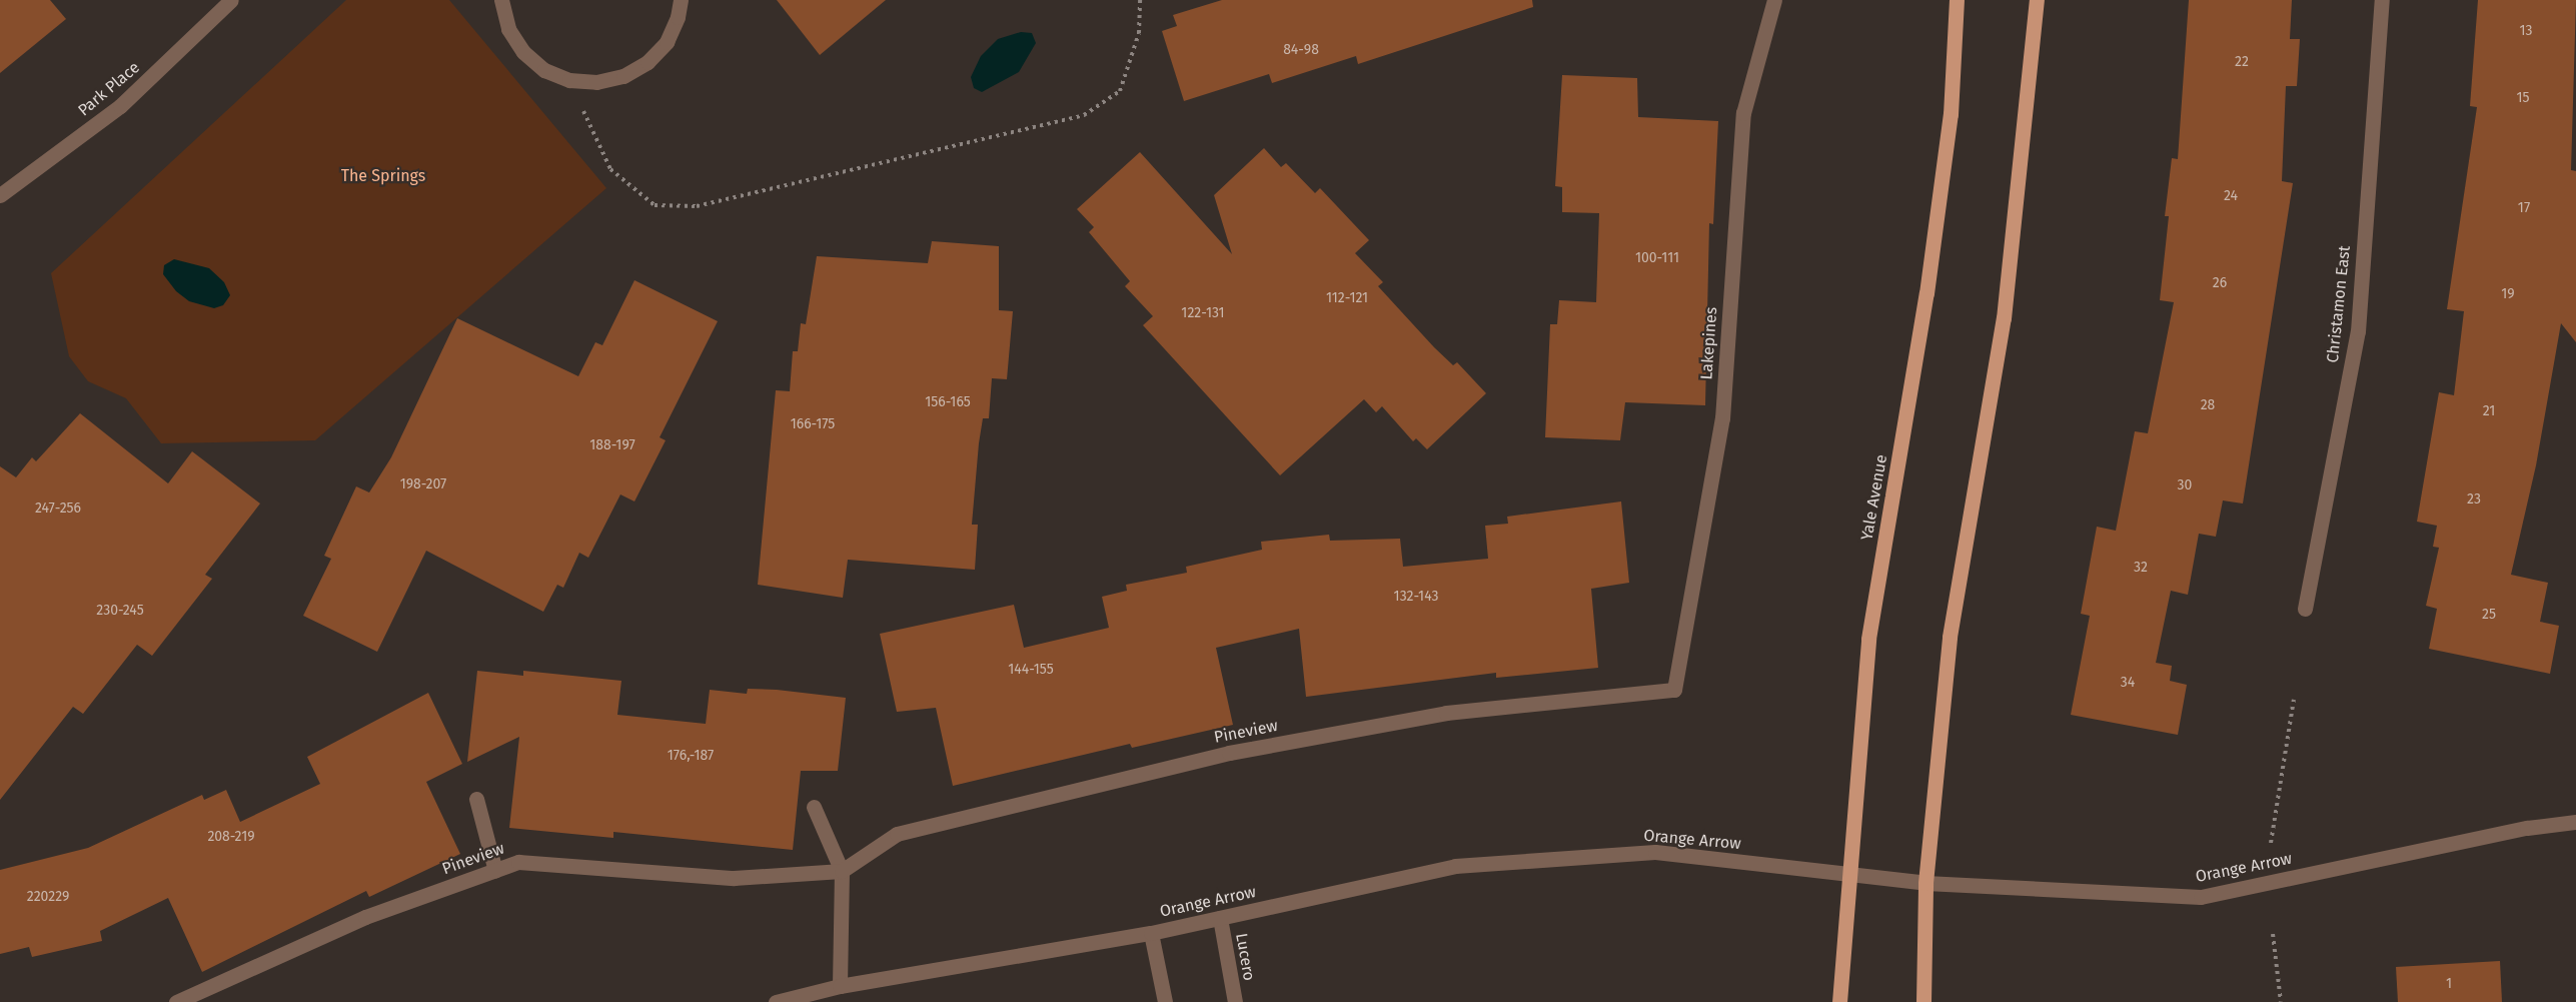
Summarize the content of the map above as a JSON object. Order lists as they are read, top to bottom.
{
  "streets": {
    "main road": ["Yale Avenue"],
    "street": [
      "Park Place",
      "Christamon East",
      "Lakepines",
      "Pineview",
      "Orange Arrow",
      "Lucero"
    ]
  },
  "crossings": [
    ["Lakepines", "Pineview"],
    ["Yale Avenue", "Orange Arrow"],
    ["Orange Arrow", "Lucero"]
  ],
  "parks": ["The Springs"],
  "house_numbers": [
    "13",
    "84-98",
    "22",
    "15",
    "24",
    "17",
    "100-111",
    "26",
    "19",
    "112-121",
    "122-131",
    "156-165",
    "28",
    "21",
    "166-175",
    "188-197",
    "198-207",
    "30",
    "23",
    "247-256",
    "32",
    "132-143",
    "230-245",
    "25",
    "144-155",
    "34",
    "176,-187",
    "208-219",
    "220229",
    "1"
  ]
}
